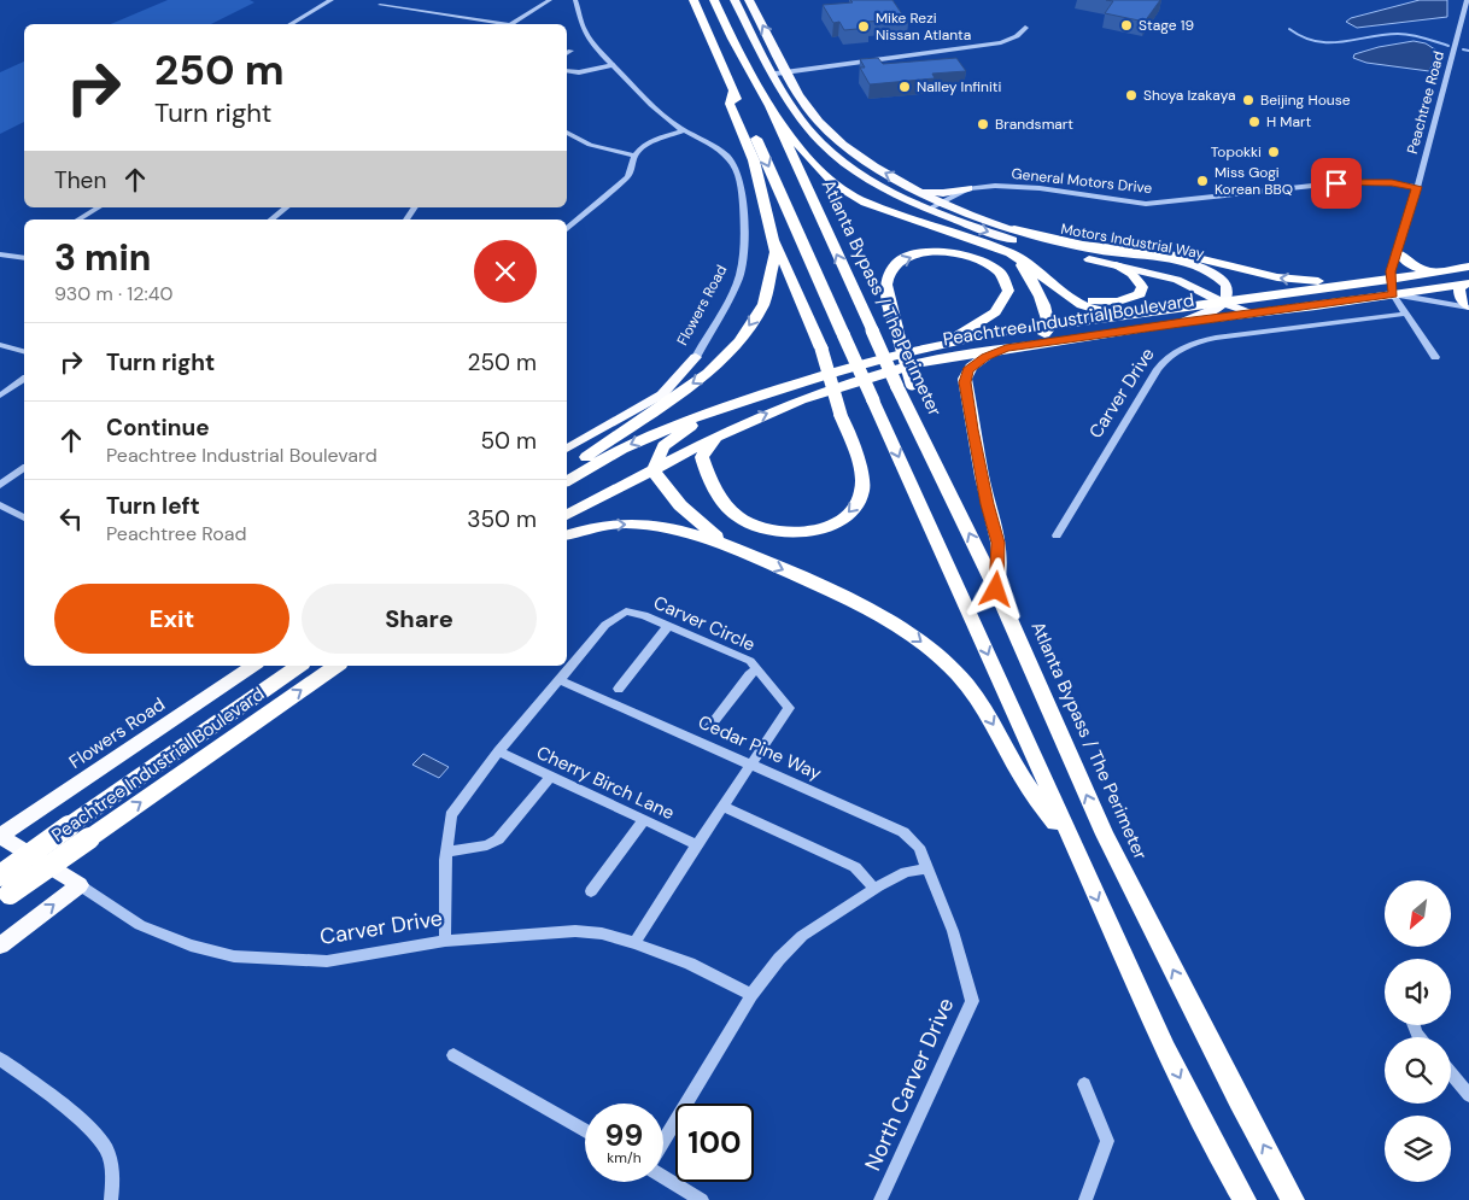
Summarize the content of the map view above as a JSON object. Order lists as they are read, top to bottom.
{
  "streets": {
    "highway": ["Atlanta Bypass / The Perimeter", "Peachtree Industrial Boulevard"],
    "main road": ["Motors Industrial Way", "Flowers Road", "Carver Drive"],
    "street": [
      "Peachtree Road",
      "General Motors Drive",
      "Carver Circle",
      "Cedar Pine Way",
      "Cherry Birch Lane",
      "North Carver Drive"
    ]
  },
  "crossings": [
    ["Peachtree Road", "General Motors Drive"],
    ["Peachtree Road", "Peachtree Industrial Boulevard"],
    ["General Motors Drive", "Motors Industrial Way"],
    ["Motors Industrial Way", "Peachtree Industrial Boulevard"],
    ["Flowers Road", "Carver Drive"],
    ["Carver Drive", "Carver Circle"],
    ["Carver Circle", "Cedar Pine Way"],
    ["Carver Circle", "Cherry Birch Lane"],
    ["Cedar Pine Way", "North Carver Drive"]
  ],
  "places": [
    "Stage 19",
    "Mike Rezi Nissan Atlanta",
    "Nalley Infiniti",
    "Shoya Izakaya",
    "Beijing House",
    "H Mart",
    "Brandsmart",
    "Topokki",
    "Miss Gogi Korean BBQ"
  ],
  "north": "bottom left",
  "page": {
    "turn": ["250 m", "Turn right"],
    "then": "Then",
    "heading": ["3 min", "930 m · 12:40"],
    "list": [
      {
        "name": "Turn right",
        "value": "250 m"
      },
      {
        "name": "Continue",
        "note": "Peachtree Industrial Boulevard",
        "value": "50 m"
      },
      {
        "name": "Turn left",
        "note": "Peachtree Road",
        "value": "350 m"
      }
    ],
    "buttons": ["Exit", "Share"],
    "speed": "99 km/h",
    "limit": "100"
  }
}
